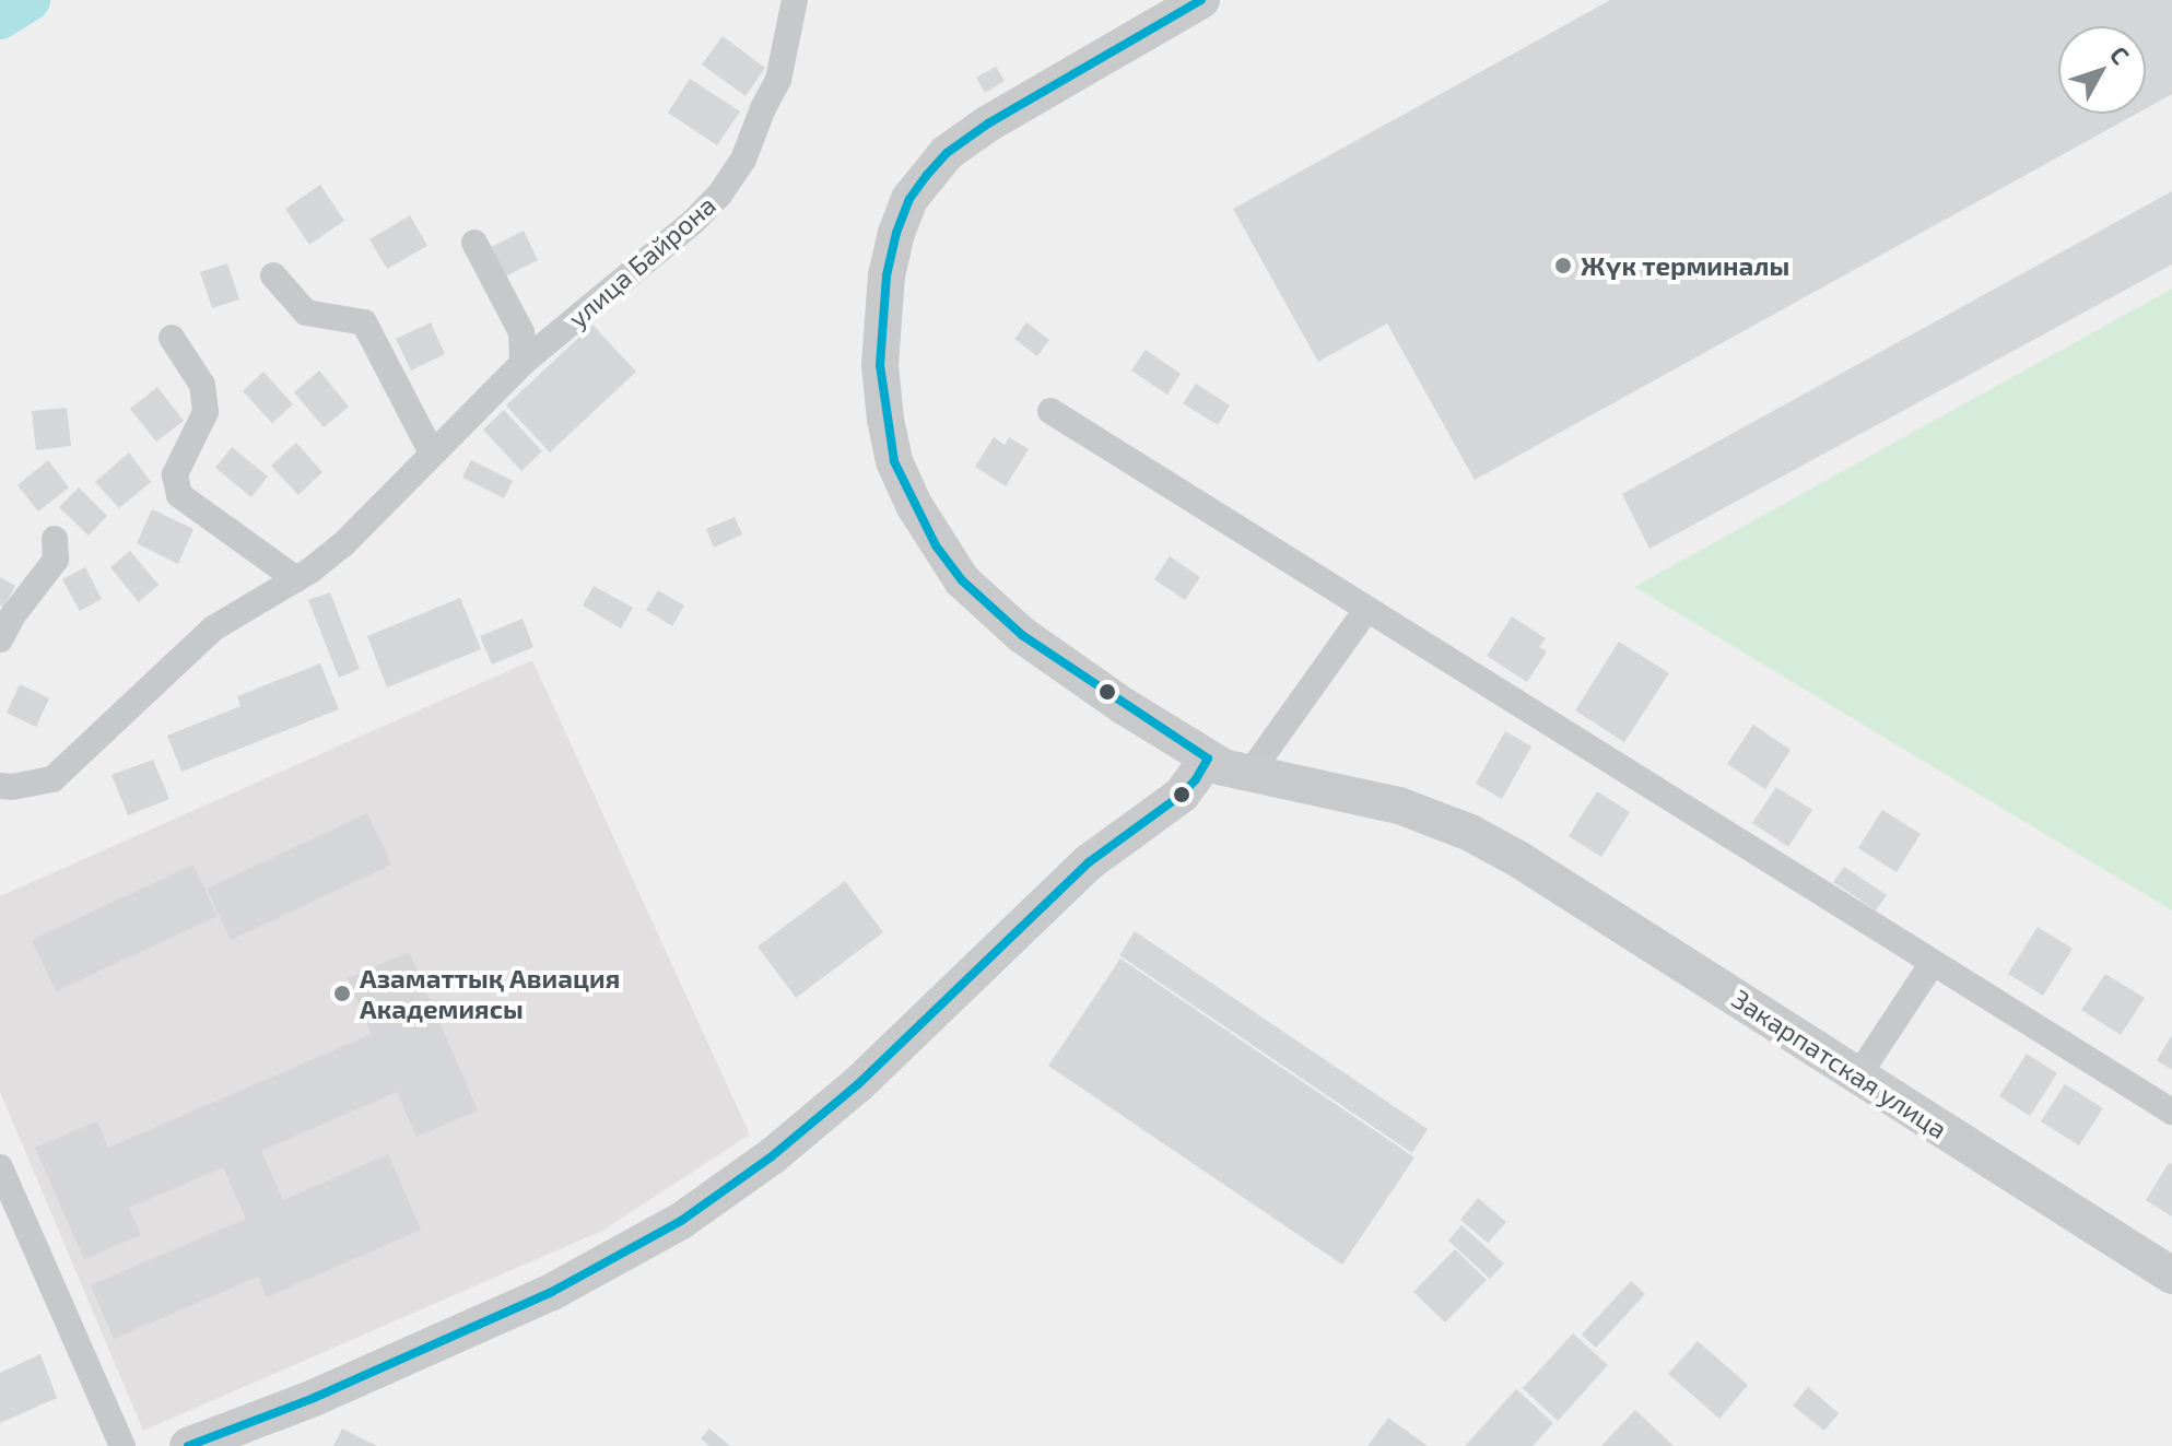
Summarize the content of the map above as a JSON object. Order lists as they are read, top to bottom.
{
  "streets": {
    "street": ["улица Байрона", "Закарпатская улица"]
  },
  "places": ["Жүк терминалы", "Азаматтық Авиация Академиясы"],
  "north": "top right"
}
